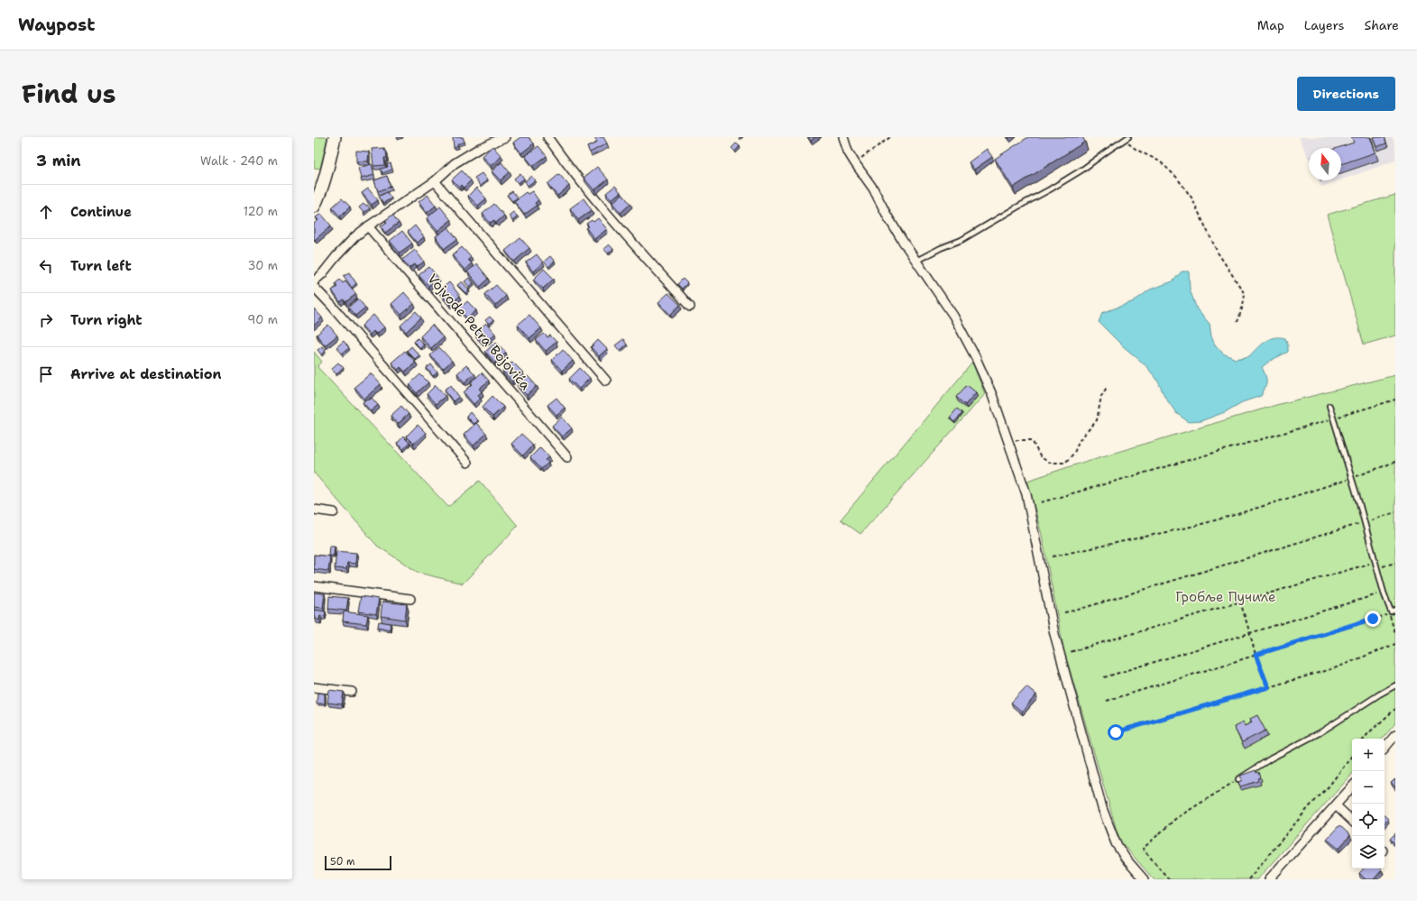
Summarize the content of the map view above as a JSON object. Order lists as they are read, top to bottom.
{
  "streets": {
    "street": ["Vojvode Petra Bojovića"]
  },
  "parks": ["Гробље Пучиле"],
  "scale_bar": "50 m",
  "north": "top",
  "page": {
    "header": "Waypost",
    "nav": ["Map", "Layers", "Share"],
    "title": "Find us",
    "buttons": "Directions",
    "heading": ["3 min", "Walk · 240 m"],
    "list": [
      ["Continue", "120 m"],
      ["Turn left", "30 m"],
      ["Turn right", "90 m"],
      "Arrive at destination"
    ],
    "map_buttons": ["+", "−"],
    "scale": "50 m"
  }
}
